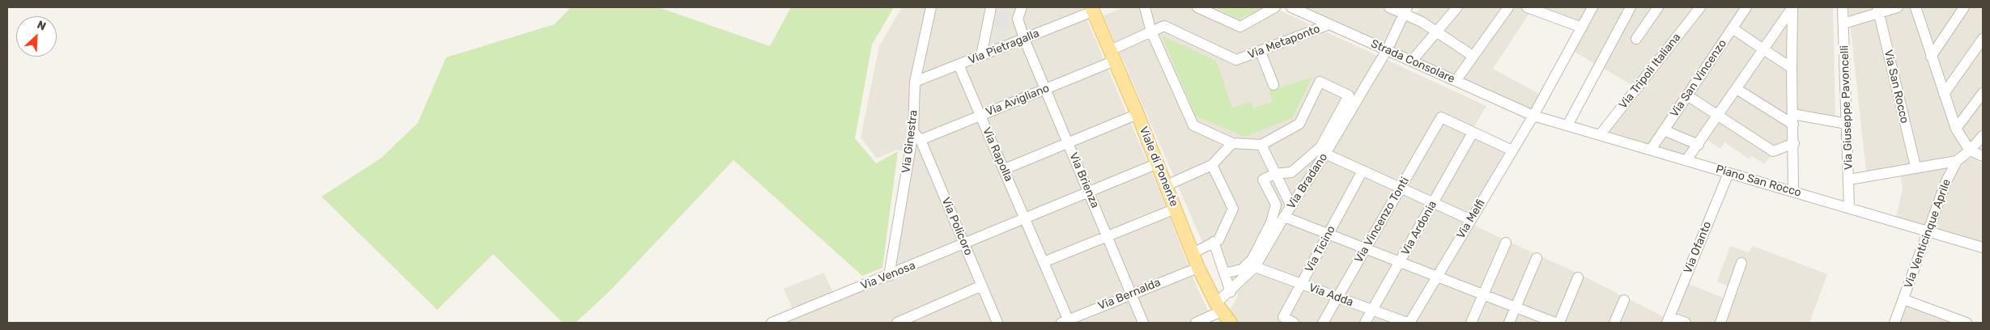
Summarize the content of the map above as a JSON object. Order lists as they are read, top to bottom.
{
  "streets": {
    "main road": ["Viale di Ponente"],
    "street": [
      "Via Metaponto",
      "Via Pietragalla",
      "Strada Consolare",
      "Via Tripoli Italiana",
      "Via San Vincenzo",
      "Via San Rocco",
      "Via Avigliano",
      "Via Giuseppe Pavoncelli",
      "Via Ginestra",
      "Via Rapolla",
      "Via Brienza",
      "Via Bradano",
      "Piano San Rocco",
      "Via Melfi",
      "Via Vincenzo Tonti",
      "Via Policoro",
      "Via Ardonia",
      "Via Venticinque Aprile",
      "Via Ofanto",
      "Via Ticino",
      "Via Venosa",
      "Via Bernalda",
      "Via Adda"
    ]
  },
  "crossings": [
    ["Via Metaponto", "Strada Consolare"],
    ["Via Metaponto", "Via Avigliano"],
    ["Via Metaponto", "Viale di Ponente"],
    ["Via Pietragalla", "Via Ginestra"],
    ["Via Pietragalla", "Via Rapolla"],
    ["Via Pietragalla", "Viale di Ponente"],
    ["Via Pietragalla", "Via Brienza"],
    ["Strada Consolare", "Via Bradano"],
    ["Strada Consolare", "Piano San Rocco"],
    ["Strada Consolare", "Via Melfi"],
    ["Via Tripoli Italiana", "Piano San Rocco"],
    ["Via San Vincenzo", "Piano San Rocco"],
    ["Via Avigliano", "Via Rapolla"],
    ["Via Avigliano", "Viale di Ponente"],
    ["Via Avigliano", "Via Brienza"],
    ["Via Avigliano", "Via Policoro"],
    ["Via Giuseppe Pavoncelli", "Piano San Rocco"],
    ["Via Ginestra", "Via Policoro"],
    ["Via Ginestra", "Via Venosa"],
    ["Via Rapolla", "Via Venosa"],
    ["Viale di Ponente", "Via Bradano"],
    ["Viale di Ponente", "Via Bernalda"],
    ["Via Brienza", "Via Venosa"],
    ["Via Brienza", "Via Bernalda"],
    ["Via Bradano", "Via Adda"],
    ["Piano San Rocco", "Via Melfi"],
    ["Piano San Rocco", "Via Venticinque Aprile"],
    ["Piano San Rocco", "Via Ofanto"],
    ["Via Melfi", "Via Adda"],
    ["Via Vincenzo Tonti", "Via Ardonia"],
    ["Via Vincenzo Tonti", "Via Adda"],
    ["Via Policoro", "Via Venosa"],
    ["Via Ardonia", "Via Adda"],
    ["Via Ticino", "Via Adda"]
  ],
  "north": "top right"
}
